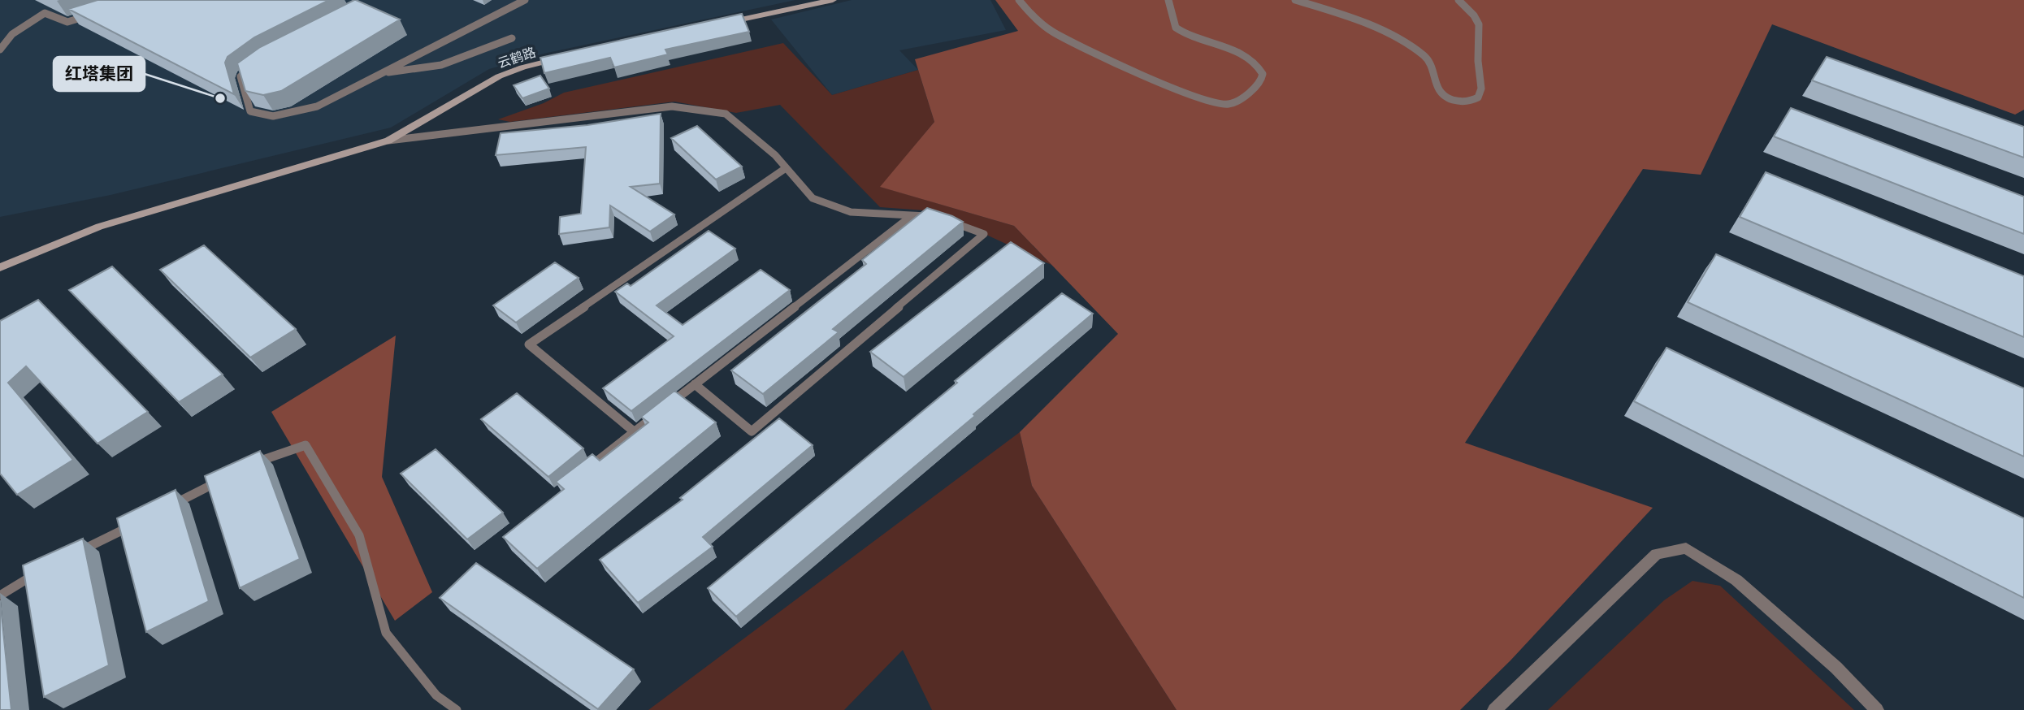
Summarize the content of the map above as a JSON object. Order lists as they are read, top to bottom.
{
  "streets": {
    "street": ["云鹤路"]
  },
  "places": ["红塔集团"]
}
